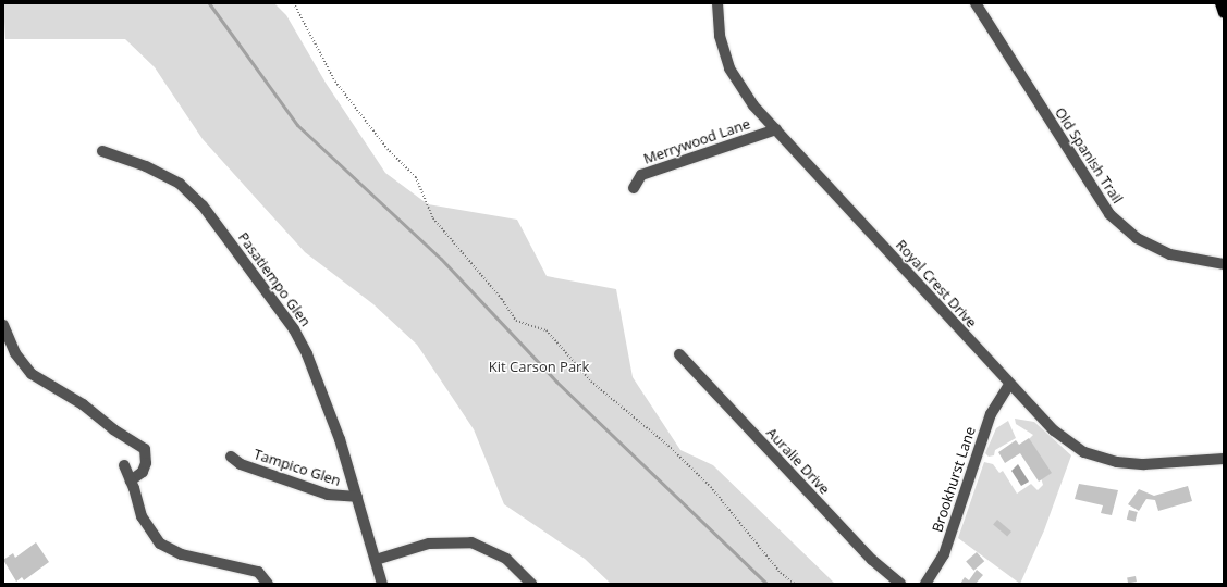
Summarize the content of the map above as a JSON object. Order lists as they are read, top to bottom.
{
  "streets": {
    "street": [
      "Merrywood Lane",
      "Old Spanish Trail",
      "Pasatiempo Glen",
      "Royal Crest Drive",
      "Auralie Drive",
      "Tampico Glen",
      "Brookhurst Lane"
    ]
  },
  "crossings": [
    ["Merrywood Lane", "Royal Crest Drive"],
    ["Pasatiempo Glen", "Tampico Glen"],
    ["Royal Crest Drive", "Brookhurst Lane"]
  ],
  "parks": ["Kit Carson Park"]
}
